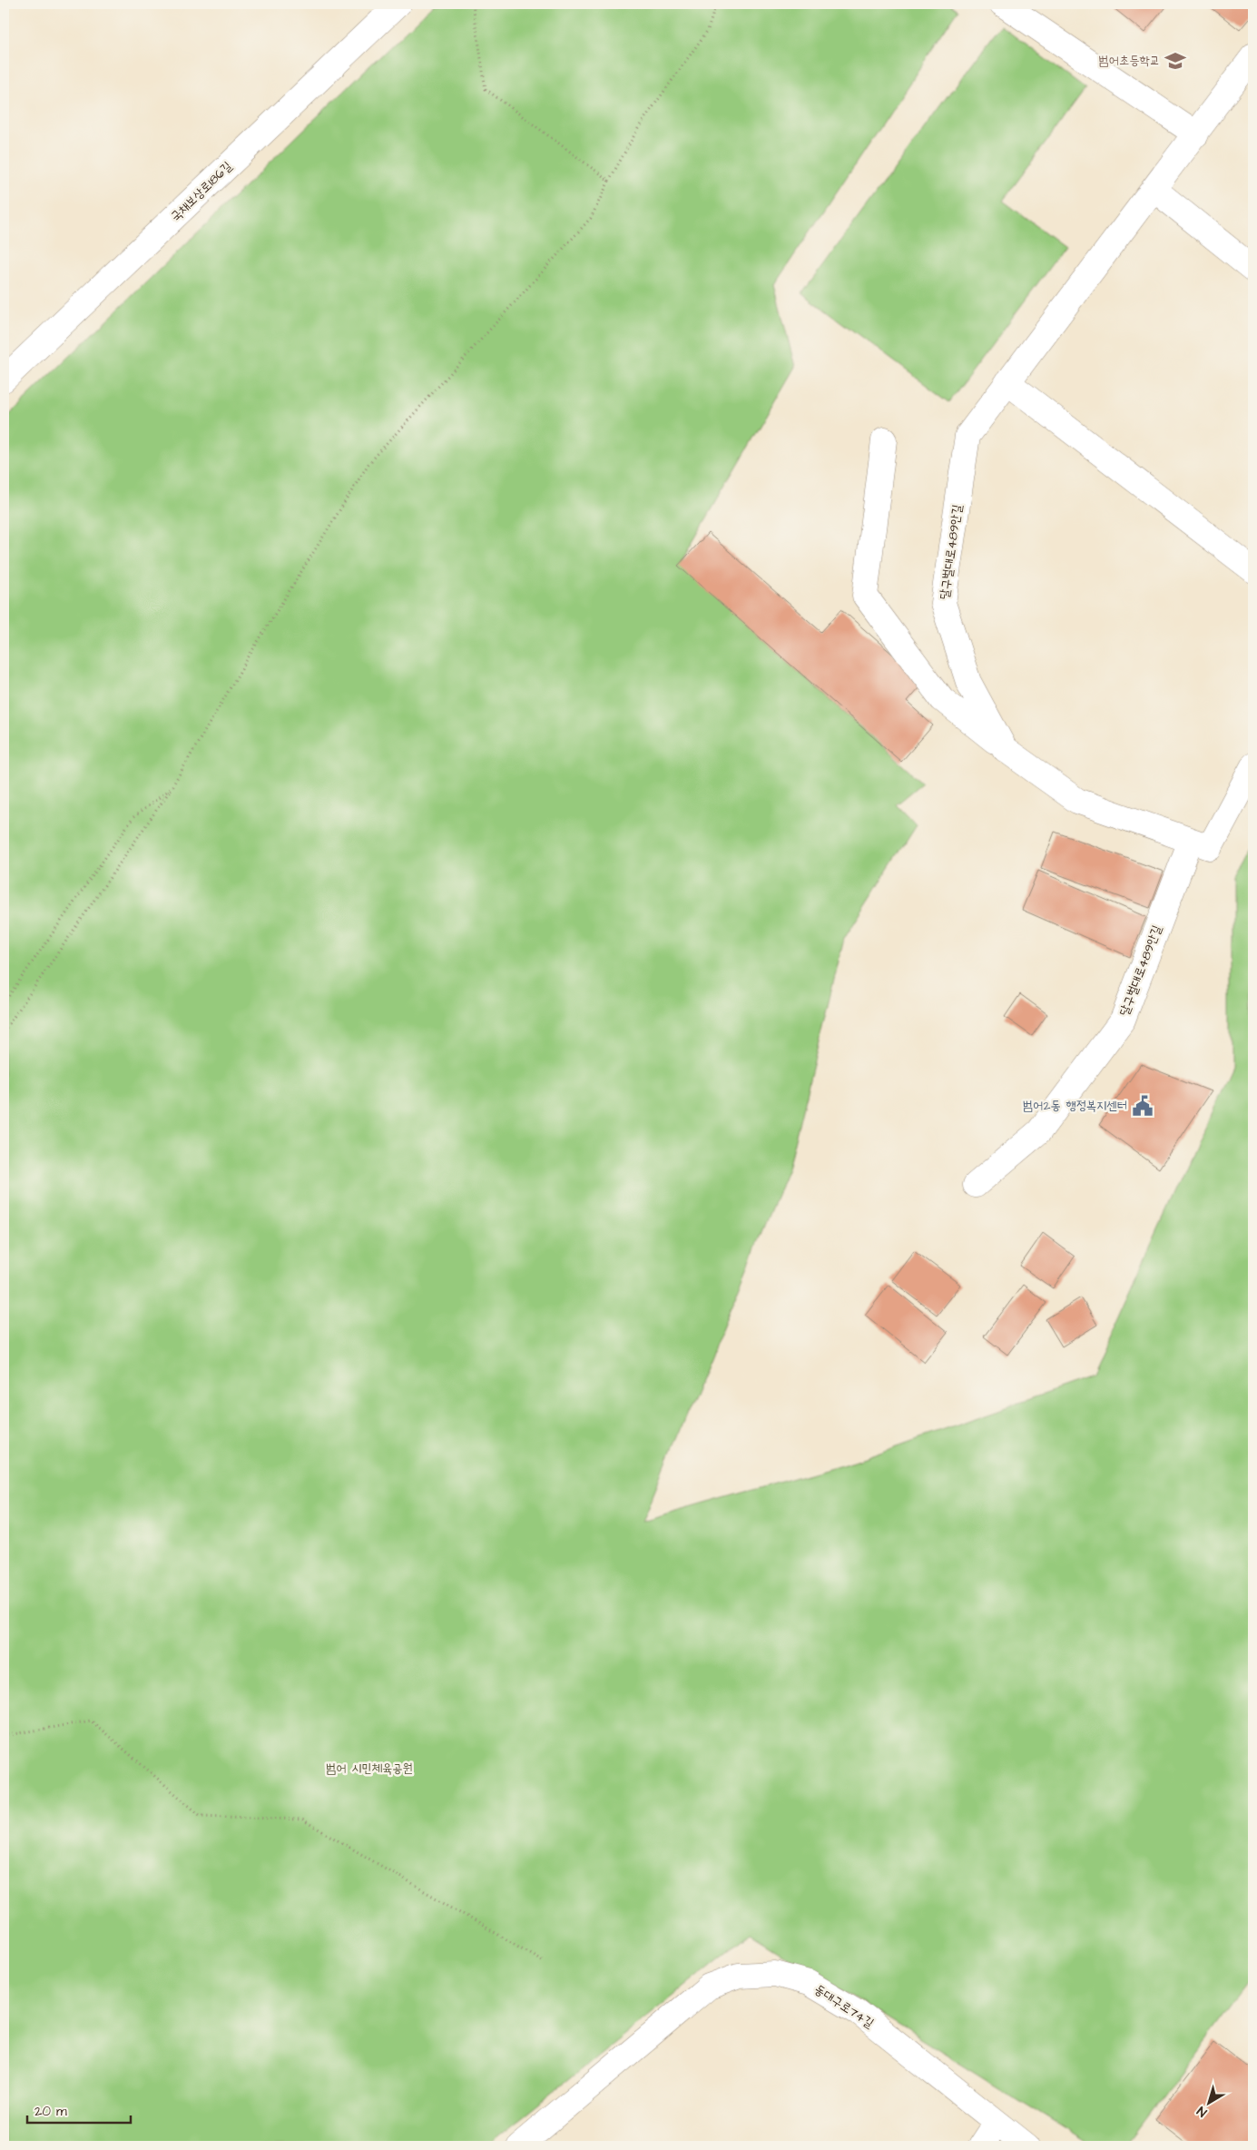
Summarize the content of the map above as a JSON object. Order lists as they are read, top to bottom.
{
  "streets": {
    "street": ["국채보상로186길", "달구벌대로489안길", "동대구로74길"]
  },
  "parks": ["범어 시민체육공원"],
  "places": {
    "school or university": ["범어초등학교"],
    "public building": ["범어2동 행정복지센터"]
  },
  "scale_bar": "20 m",
  "north": "bottom left"
}
